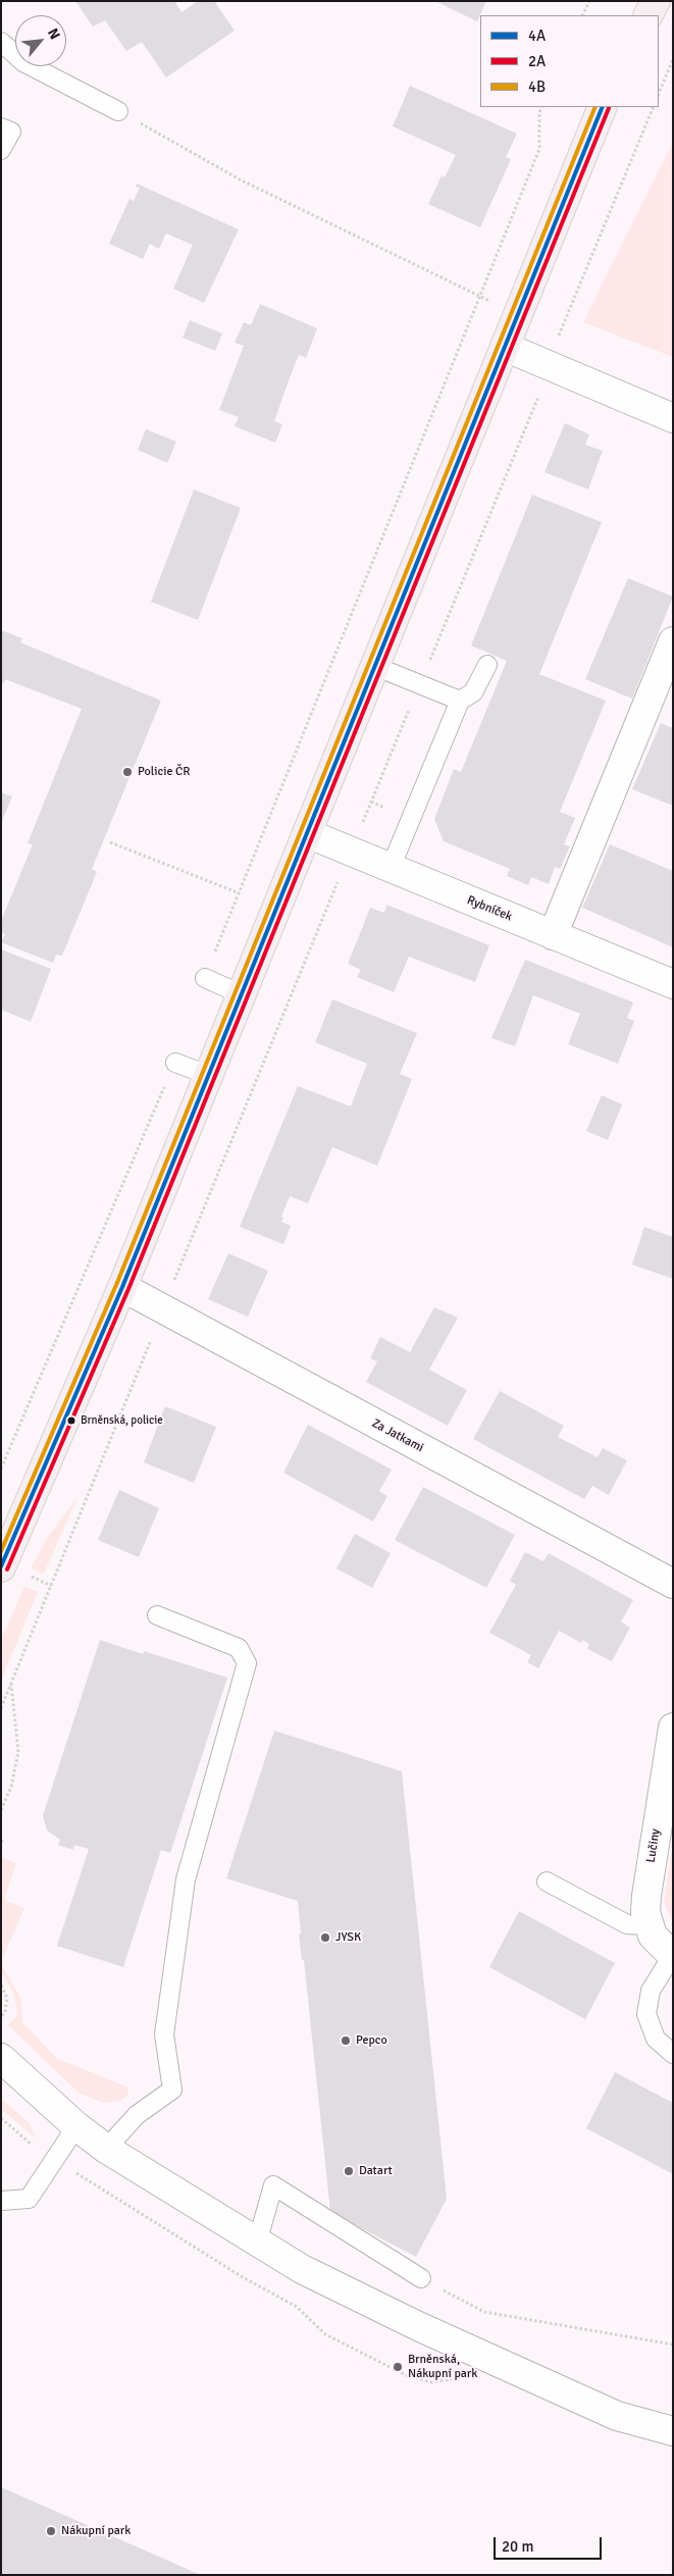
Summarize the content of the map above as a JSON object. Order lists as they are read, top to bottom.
{
  "streets": {
    "street": ["Rybníček", "Za Jatkami", "Lučiny"]
  },
  "places": [
    "Policie ČR",
    "Brněnská, policie",
    "JYSK",
    "Pepco",
    "Datart",
    "Brněnská, Nákupní park",
    "Nákupní park"
  ],
  "lines": ["transit line 4A", "transit line 4B", "transit line 2A"],
  "legend": ["4A", "2A", "4B"],
  "scale_bar": "20 m",
  "north": "top right"
}
